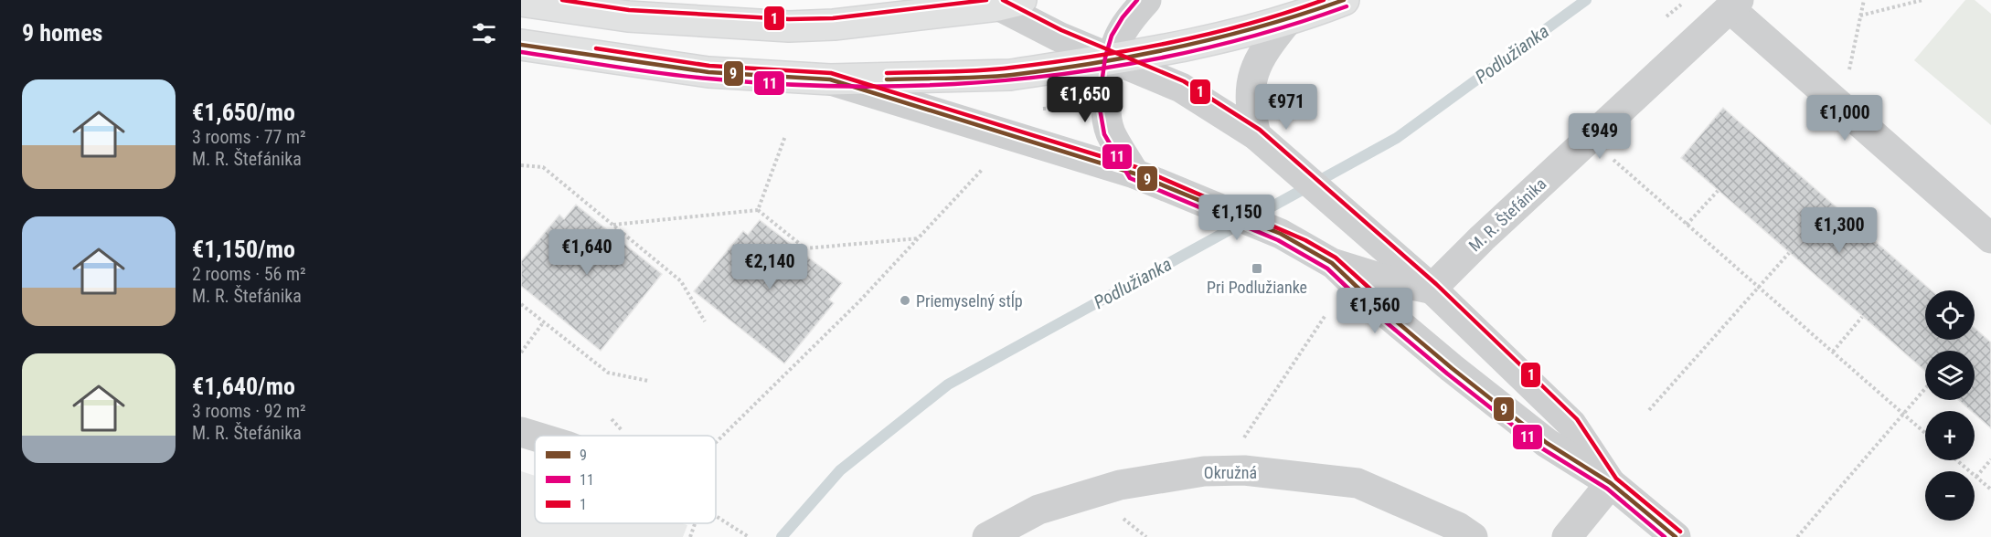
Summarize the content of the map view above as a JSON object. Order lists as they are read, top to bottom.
{
  "streets": {
    "street": ["M. R. Štefánika", "Okružná"]
  },
  "water": ["Podlužianka"],
  "places": {
    "transit": ["Pri Podlužianke"],
    "other": ["Priemyselný stĺp"]
  },
  "lines": ["transit line 9", "transit line 11", "transit line 1"],
  "legend": ["9", "11", "1"],
  "page": {
    "heading": "9 homes",
    "list": [
      {
        "name": "€1,650/mo",
        "note": "3 rooms · 77 m² · M. R. Štefánika"
      },
      {
        "name": "€1,150/mo",
        "note": "2 rooms · 56 m² · M. R. Štefánika"
      },
      {
        "name": "€1,640/mo",
        "note": "3 rooms · 92 m² · M. R. Štefánika"
      }
    ],
    "price": [
      "€1,650",
      "€971",
      "€1,000",
      "€949",
      "€1,150",
      "€1,300",
      "€1,640",
      "€2,140",
      "€1,560"
    ],
    "map_buttons": ["+", "−"]
  }
}
